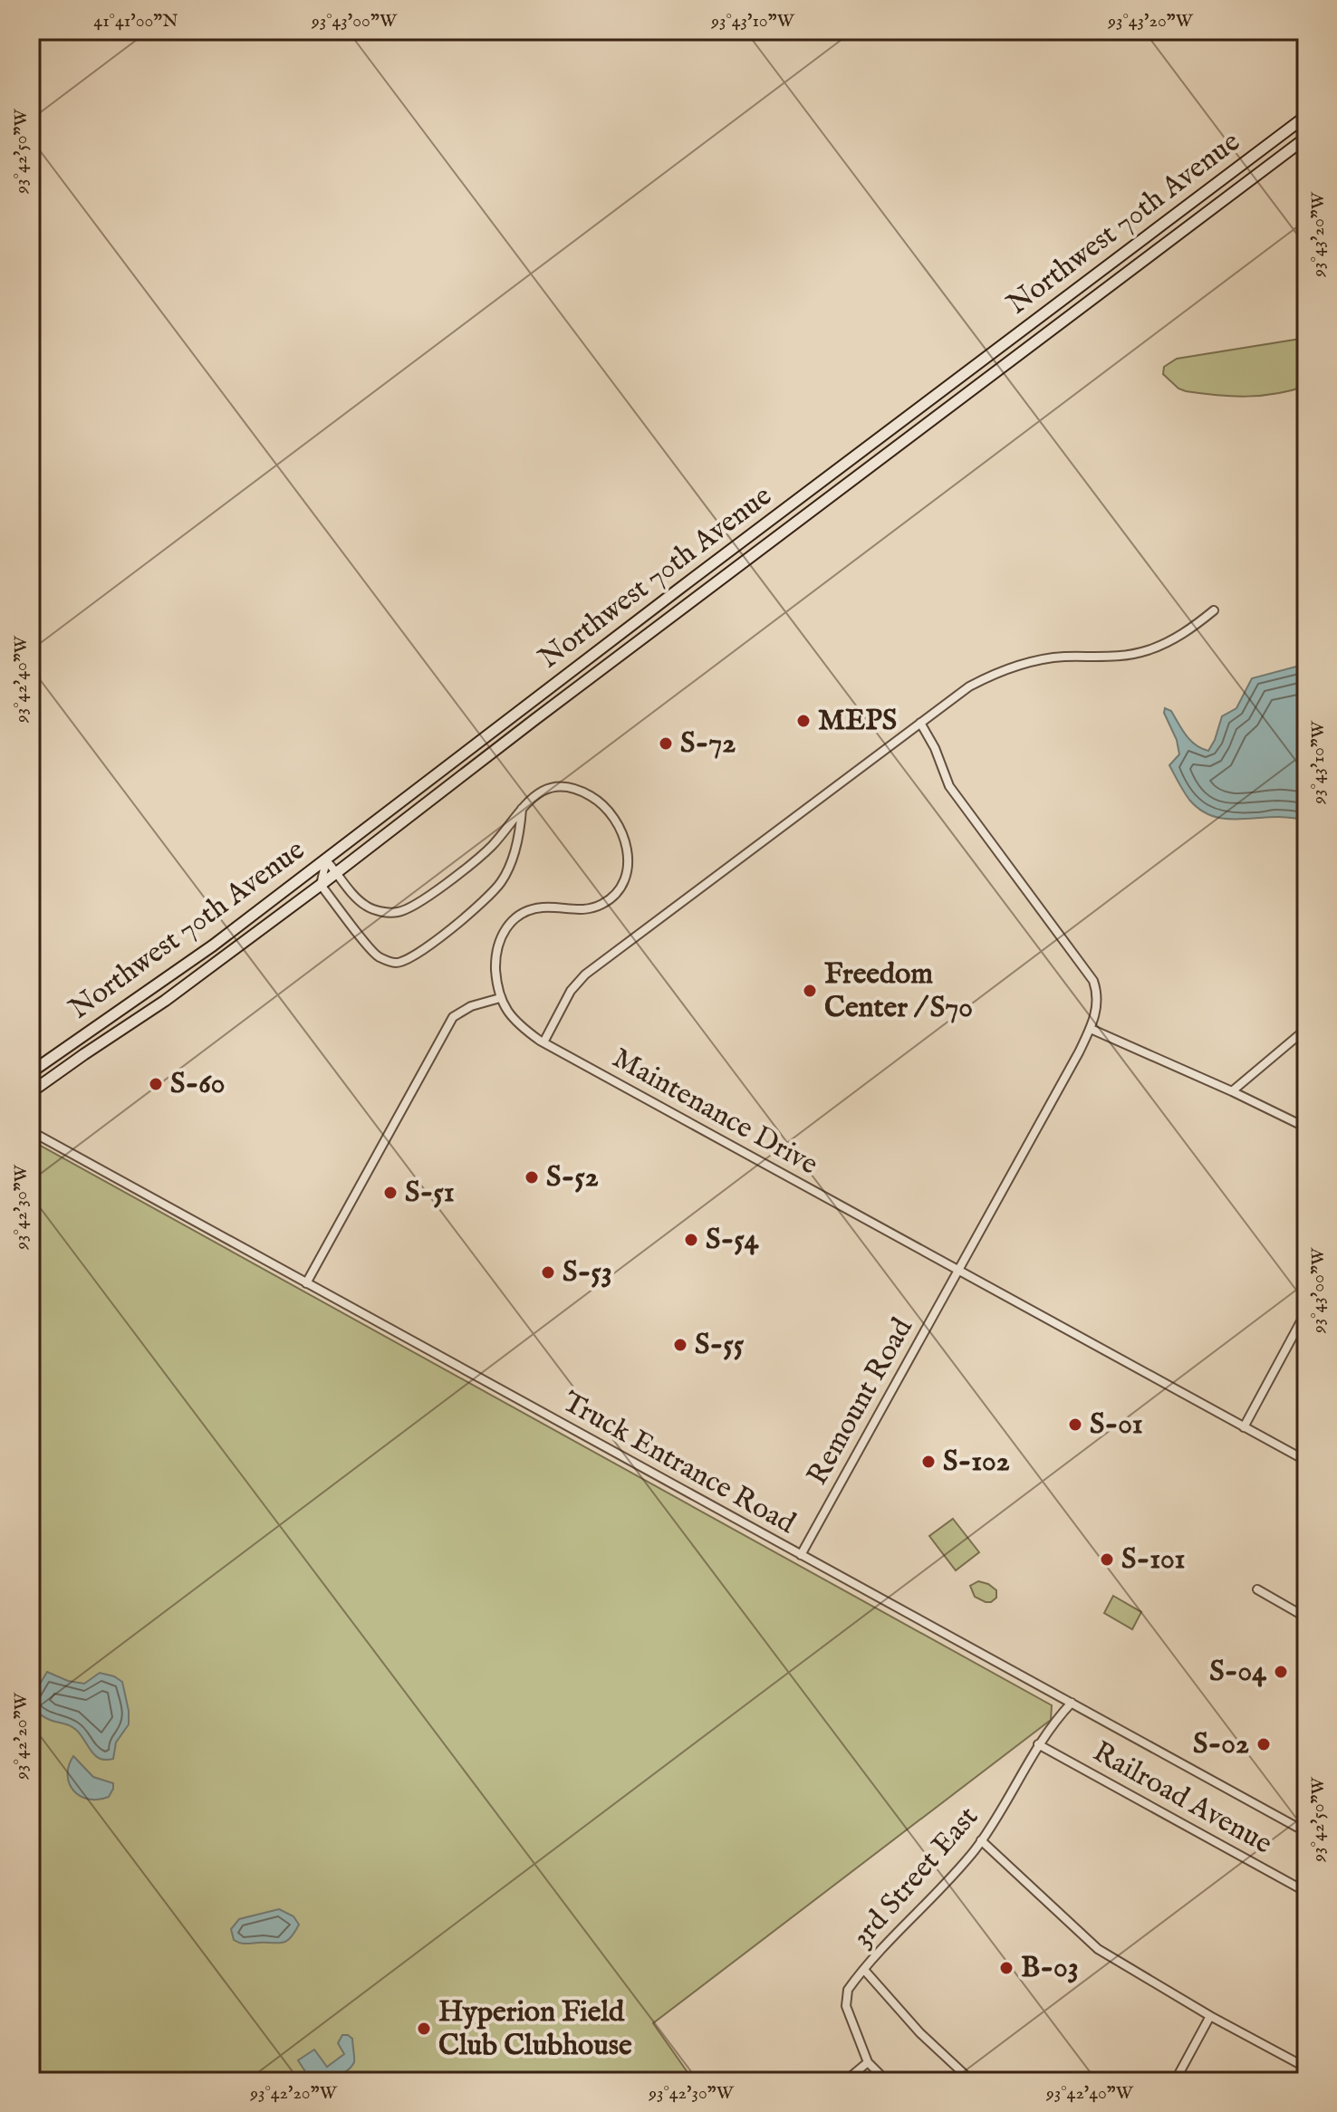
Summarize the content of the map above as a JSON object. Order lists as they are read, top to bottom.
{
  "streets": {
    "main road": ["Northwest 70th Avenue"],
    "street": [
      "Maintenance Drive",
      "Remount Road",
      "Truck Entrance Road",
      "Railroad Avenue",
      "3rd Street East"
    ]
  },
  "crossings": [
    ["Maintenance Drive", "Remount Road"],
    ["Remount Road", "Truck Entrance Road"],
    ["Truck Entrance Road", "3rd Street East"],
    ["Railroad Avenue", "3rd Street East"]
  ],
  "places": [
    "MEPS",
    "S-72",
    "Freedom Center / S70",
    "S-60",
    "S-52",
    "S-51",
    "S-54",
    "S-53",
    "S-55",
    "S-01",
    "S-102",
    "S-101",
    "S-04",
    "S-02",
    "B-03",
    "Hyperion Field Club Clubhouse"
  ],
  "coordinates": [
    "41°41'00\"N",
    "93°43'00\"W",
    "93°43'10\"W",
    "93°43'20\"W",
    "93°42'50\"W",
    "93°42'40\"W",
    "93°42'30\"W",
    "93°42'20\"W"
  ]
}
